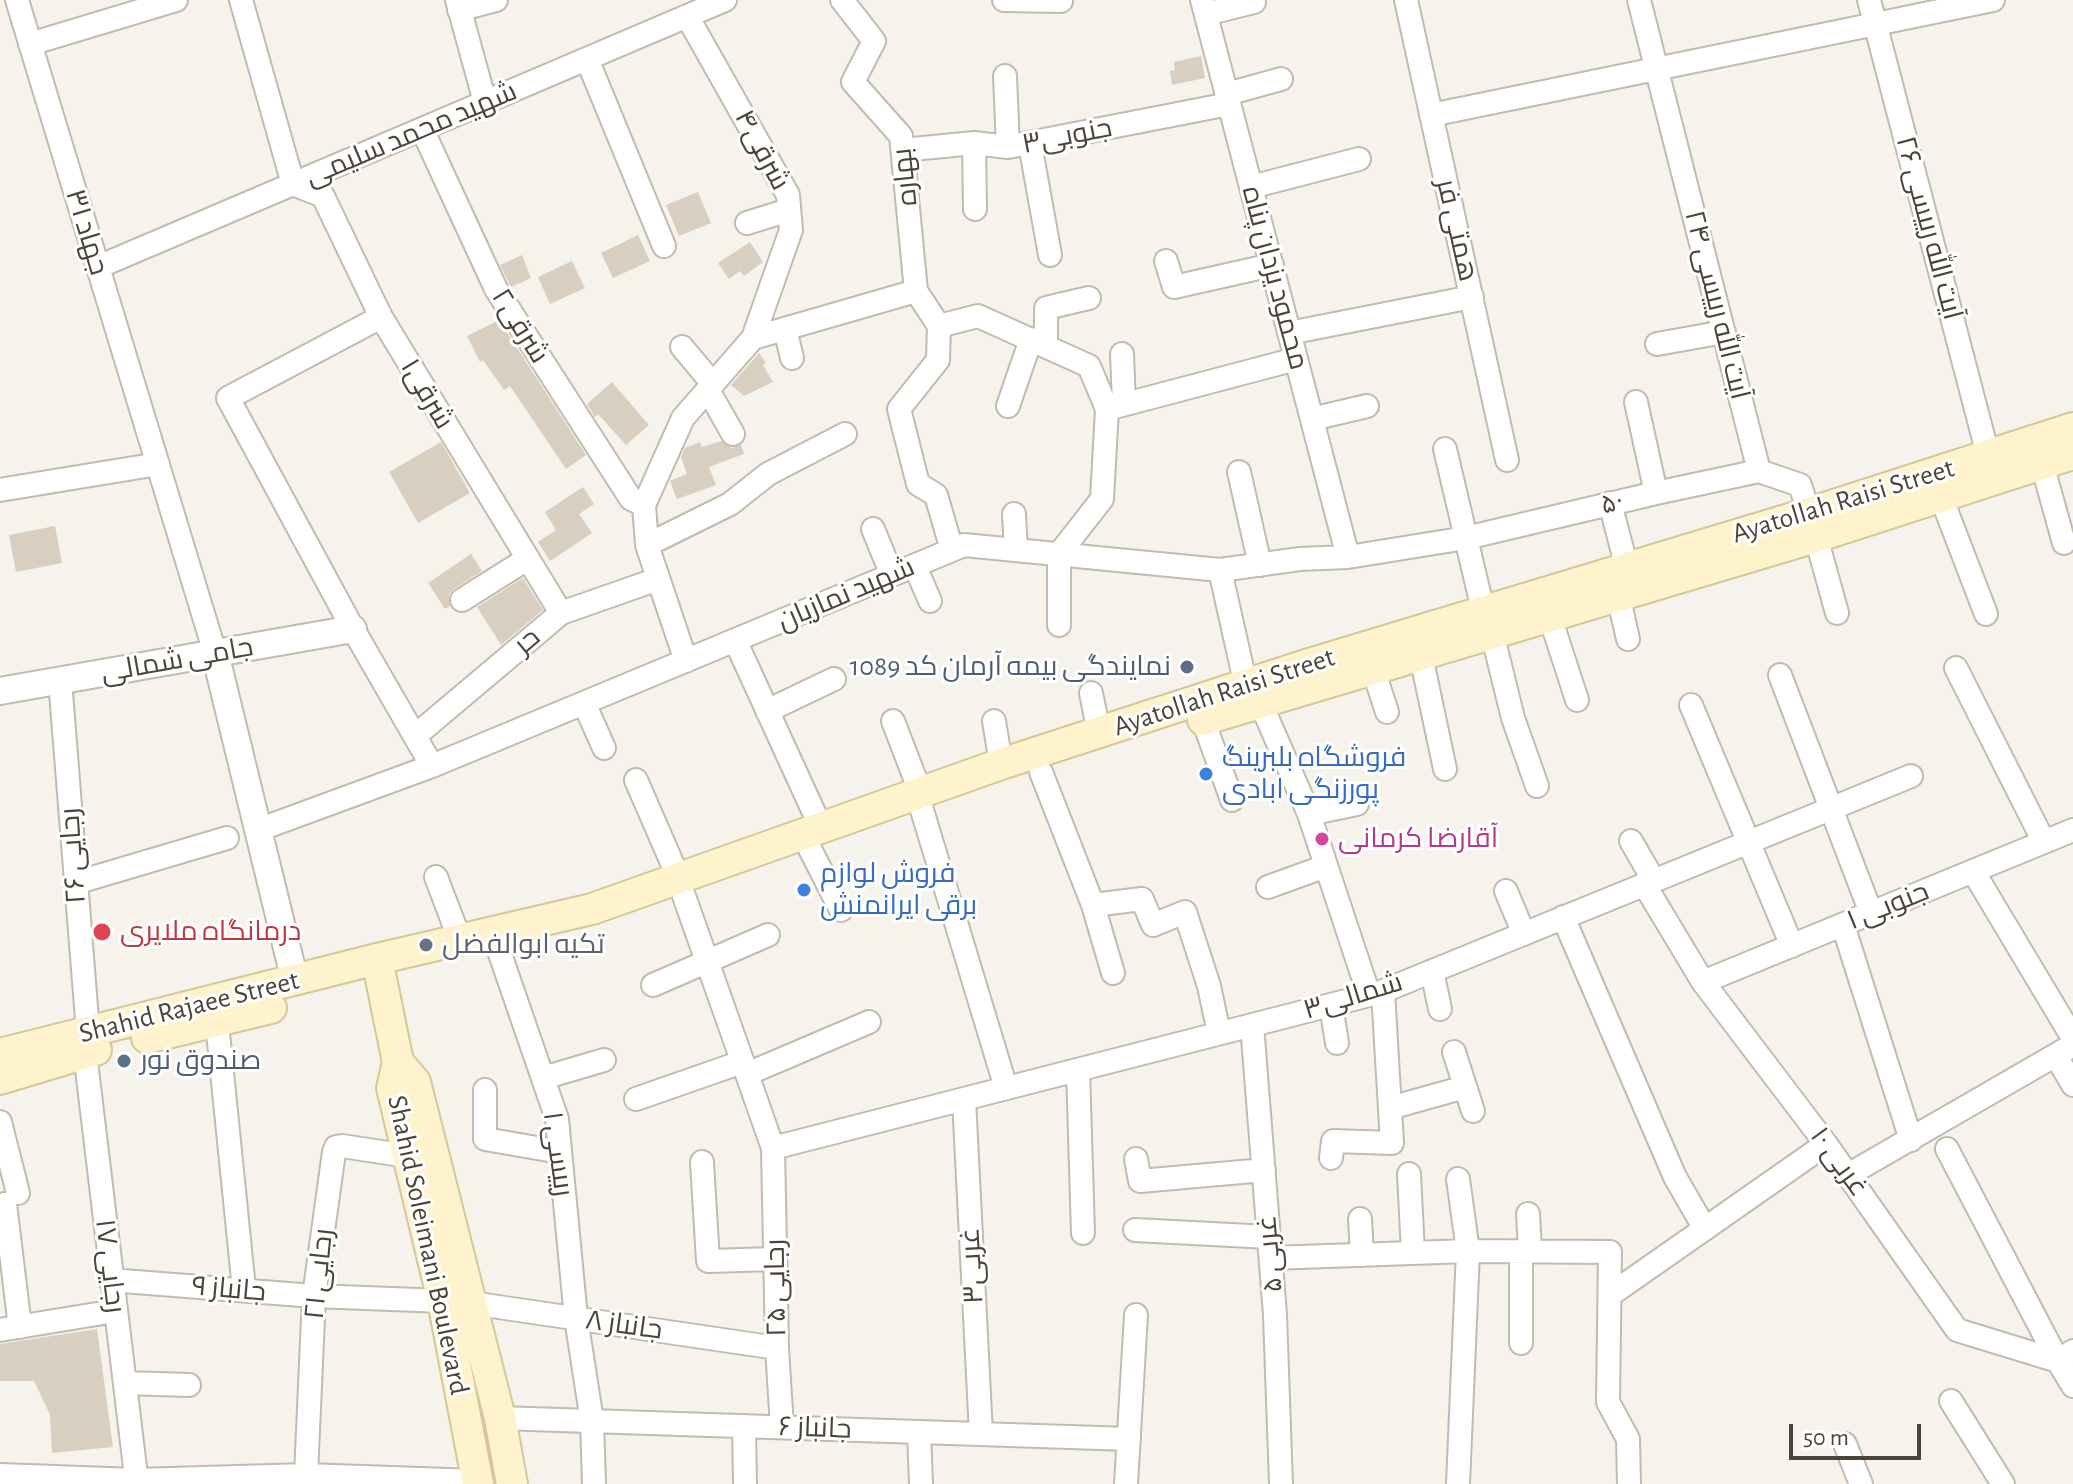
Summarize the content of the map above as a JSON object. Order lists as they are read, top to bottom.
{
  "streets": {
    "main road": ["Ayatollah Raisi Street", "Shahid Rajaee Street", "Shahid Soleimani Boulevard"],
    "street": [
      "شهید محمد سلیمی",
      "جنوبی۳",
      "شرقی۴",
      "بهاره",
      "آیت الله رییسی ۲۶",
      "همتی فر",
      "جهاد ۳۱",
      "محمود یزدان پناه",
      "آیت الله رییسی ۲۴",
      "شرقی۲",
      "شرقی۱",
      "۵۰",
      "شهید نمازیان",
      "حر",
      "جامی شمالی",
      "رجایی ۲۶",
      "جنوبی ۱",
      "شمالی۳",
      "رییسی ۱",
      "غربی ۱۰",
      "غربی ۵",
      "رجایی ۱۷",
      "غربی۳",
      "رجایی ۲۱",
      "رجایی ۲۵",
      "جانباز ۹",
      "جانباز ۸",
      "جانباز ۶"
    ]
  },
  "crossings": [
    ["شهید محمد سلیمی", "شرقی۴"],
    ["شهید محمد سلیمی", "جهاد ۳۱"],
    ["شهید محمد سلیمی", "شرقی۲"],
    ["شهید محمد سلیمی", "شرقی۱"],
    ["جنوبی۳", "بهاره"],
    ["جنوبی۳", "محمود یزدان پناه"],
    ["آیت الله رییسی ۲۶", "Ayatollah Raisi Street"],
    ["جهاد ۳۱", "جامی شمالی"],
    ["محمود یزدان پناه", "شهید نمازیان"],
    ["آیت الله رییسی ۲۴", "۵۰"],
    ["شرقی۱", "حر"],
    ["Ayatollah Raisi Street", "Shahid Rajaee Street"],
    ["Ayatollah Raisi Street", "رییسی ۱"],
    ["Ayatollah Raisi Street", "رجایی ۲۵"],
    ["۵۰", "شهید نمازیان"],
    ["جامی شمالی", "رجایی ۲۶"],
    ["رجایی ۲۶", "Shahid Rajaee Street"],
    ["رجایی ۲۶", "رجایی ۱۷"],
    ["جنوبی ۱", "غربی ۱۰"],
    ["شمالی۳", "غربی ۱۰"],
    ["شمالی۳", "غربی ۵"],
    ["شمالی۳", "غربی۳"],
    ["شمالی۳", "رجایی ۲۵"],
    ["Shahid Rajaee Street", "رجایی ۱۷"],
    ["رییسی ۱", "جانباز ۸"],
    ["رییسی ۱", "جانباز ۶"],
    ["Shahid Soleimani Boulevard", "رجایی ۲۱"],
    ["Shahid Soleimani Boulevard", "جانباز ۹"],
    ["Shahid Soleimani Boulevard", "جانباز ۸"],
    ["Shahid Soleimani Boulevard", "جانباز ۶"],
    ["رجایی ۱۷", "جانباز ۹"],
    ["غربی۳", "جانباز ۶"],
    ["رجایی ۲۱", "جانباز ۹"],
    ["رجایی ۲۵", "جانباز ۸"],
    ["رجایی ۲۵", "جانباز ۶"],
    ["جانباز ۹", "جانباز ۸"]
  ],
  "places": [
    "نمایندگی بیمه آرمان کد 1089",
    "فروشگاه بلبرینگ پورزنگی ابادی",
    "آقارضا کرمانی",
    "فروش لوازم برقی ایرانمنش",
    "درمانگاه ملایری",
    "تکیه ابوالفضل",
    "صندوق نور"
  ],
  "scale_bar": "50 m"
}
